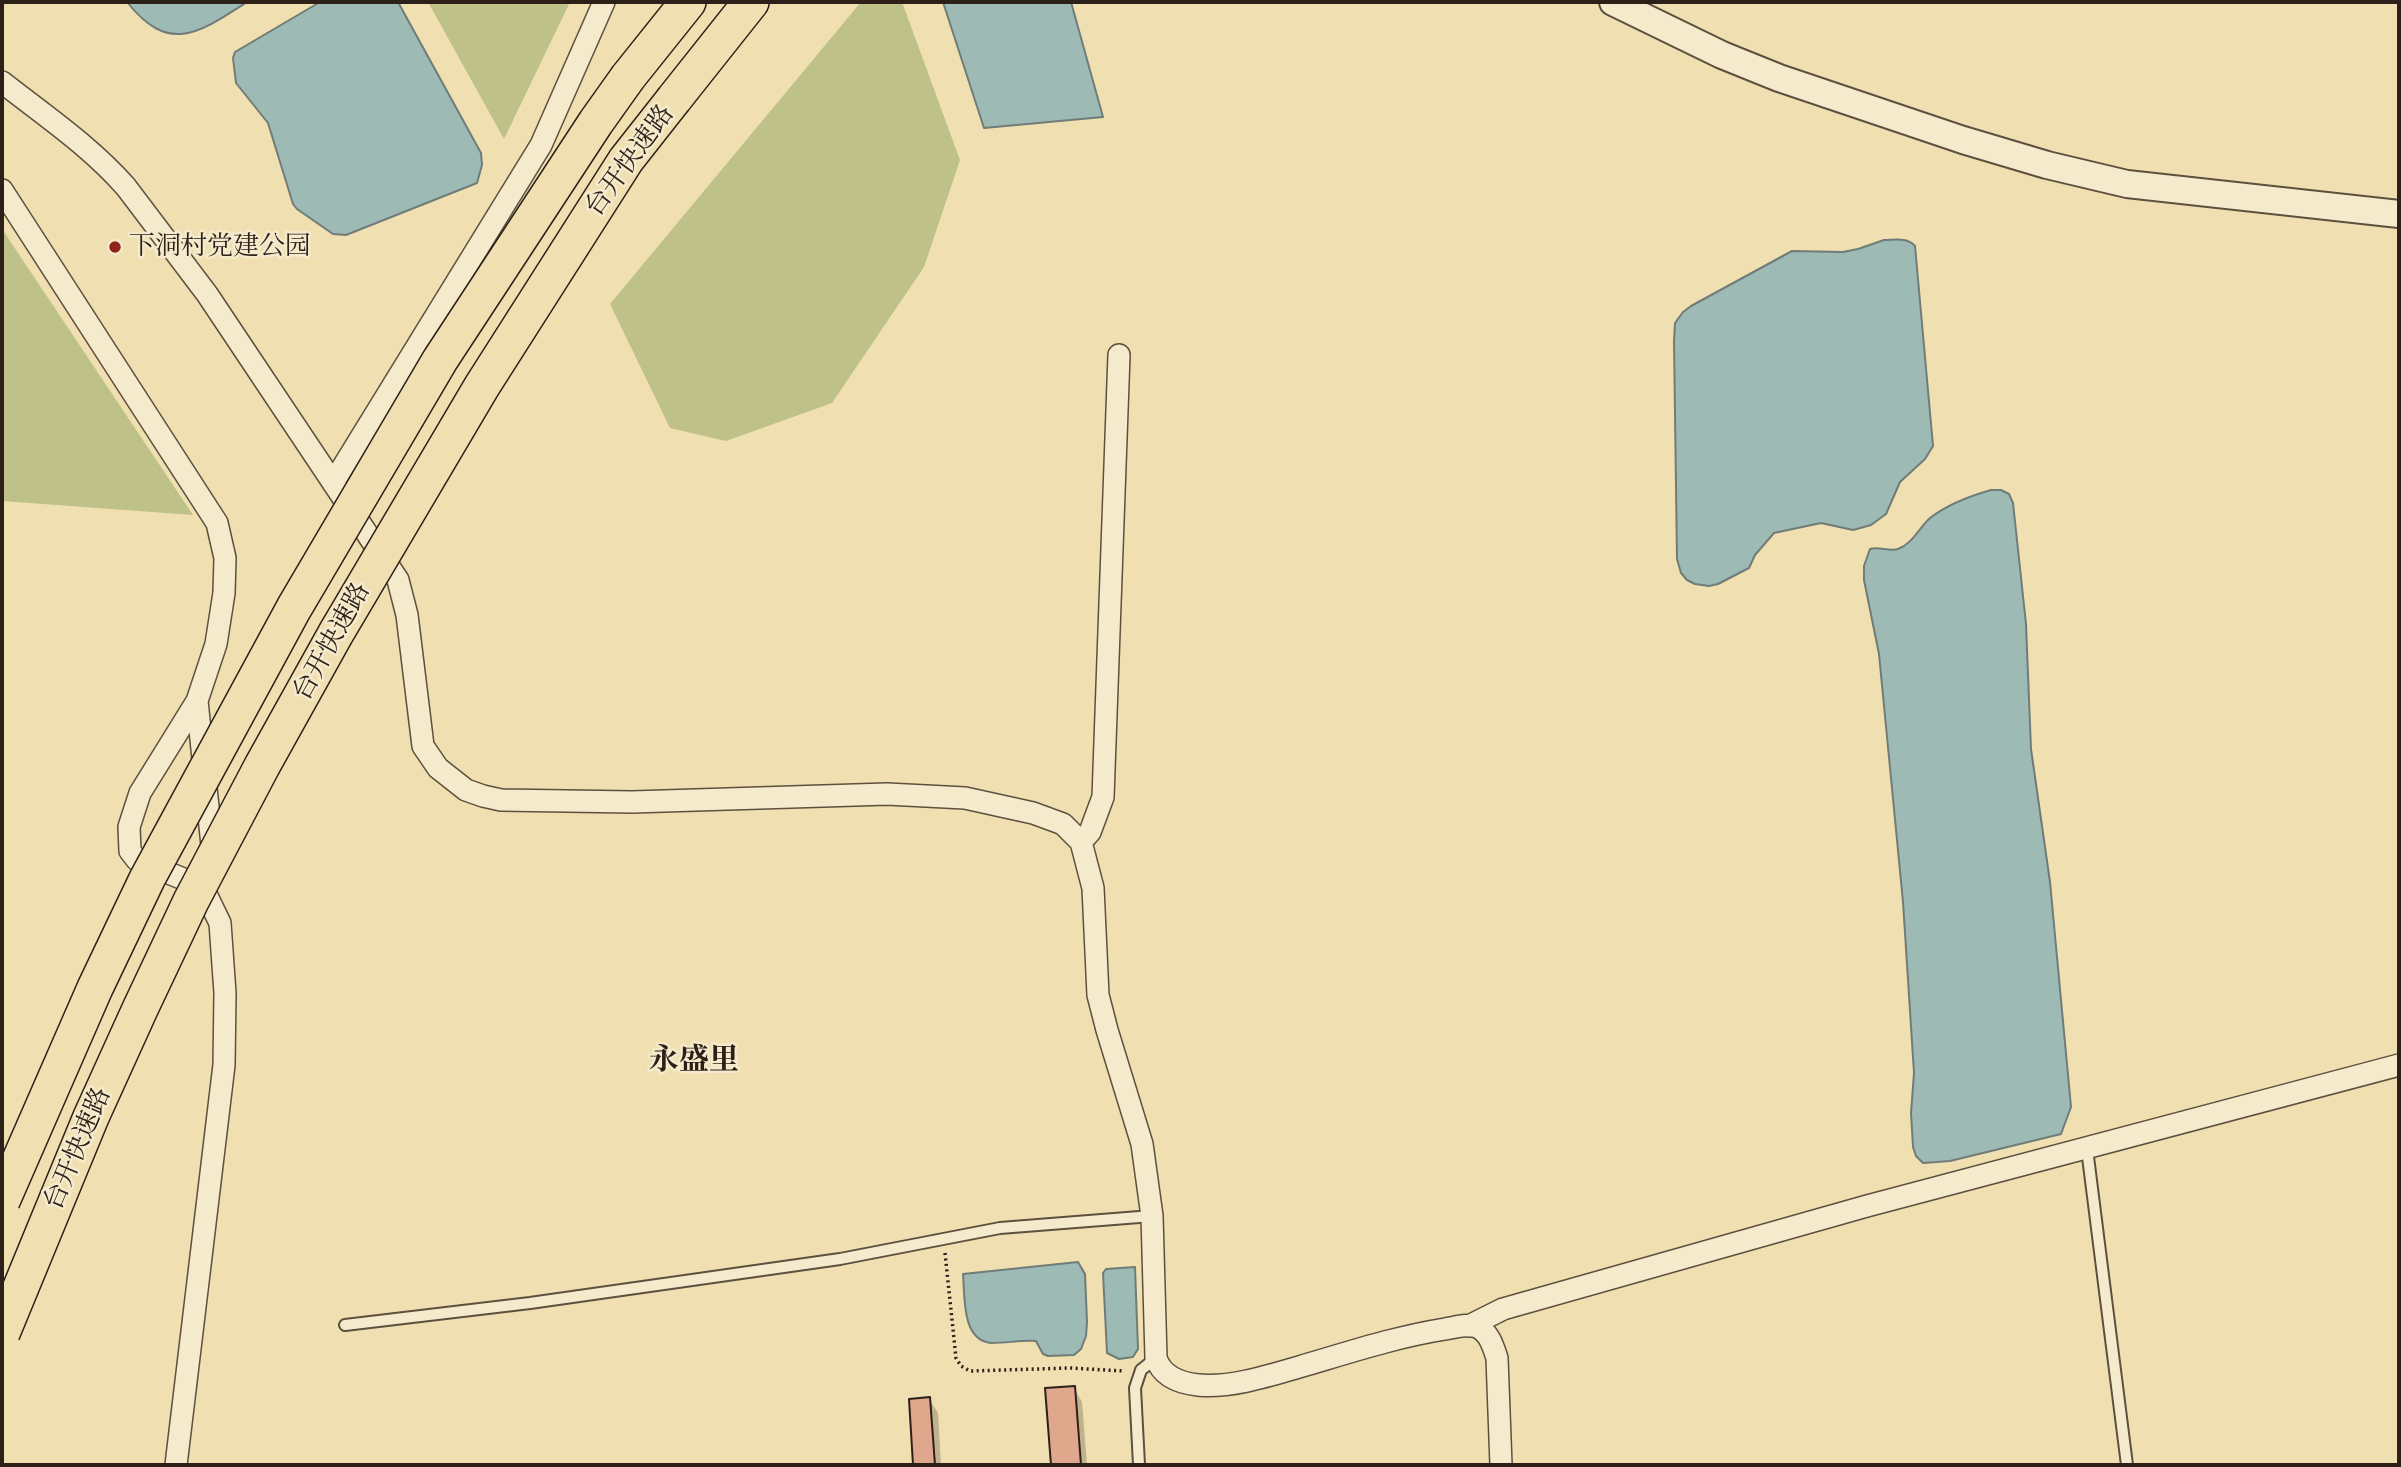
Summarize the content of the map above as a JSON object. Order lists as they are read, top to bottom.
{
  "streets": {
    "highway": ["台开快速路"]
  },
  "districts": ["永盛里"],
  "places": ["下洞村党建公园"]
}
